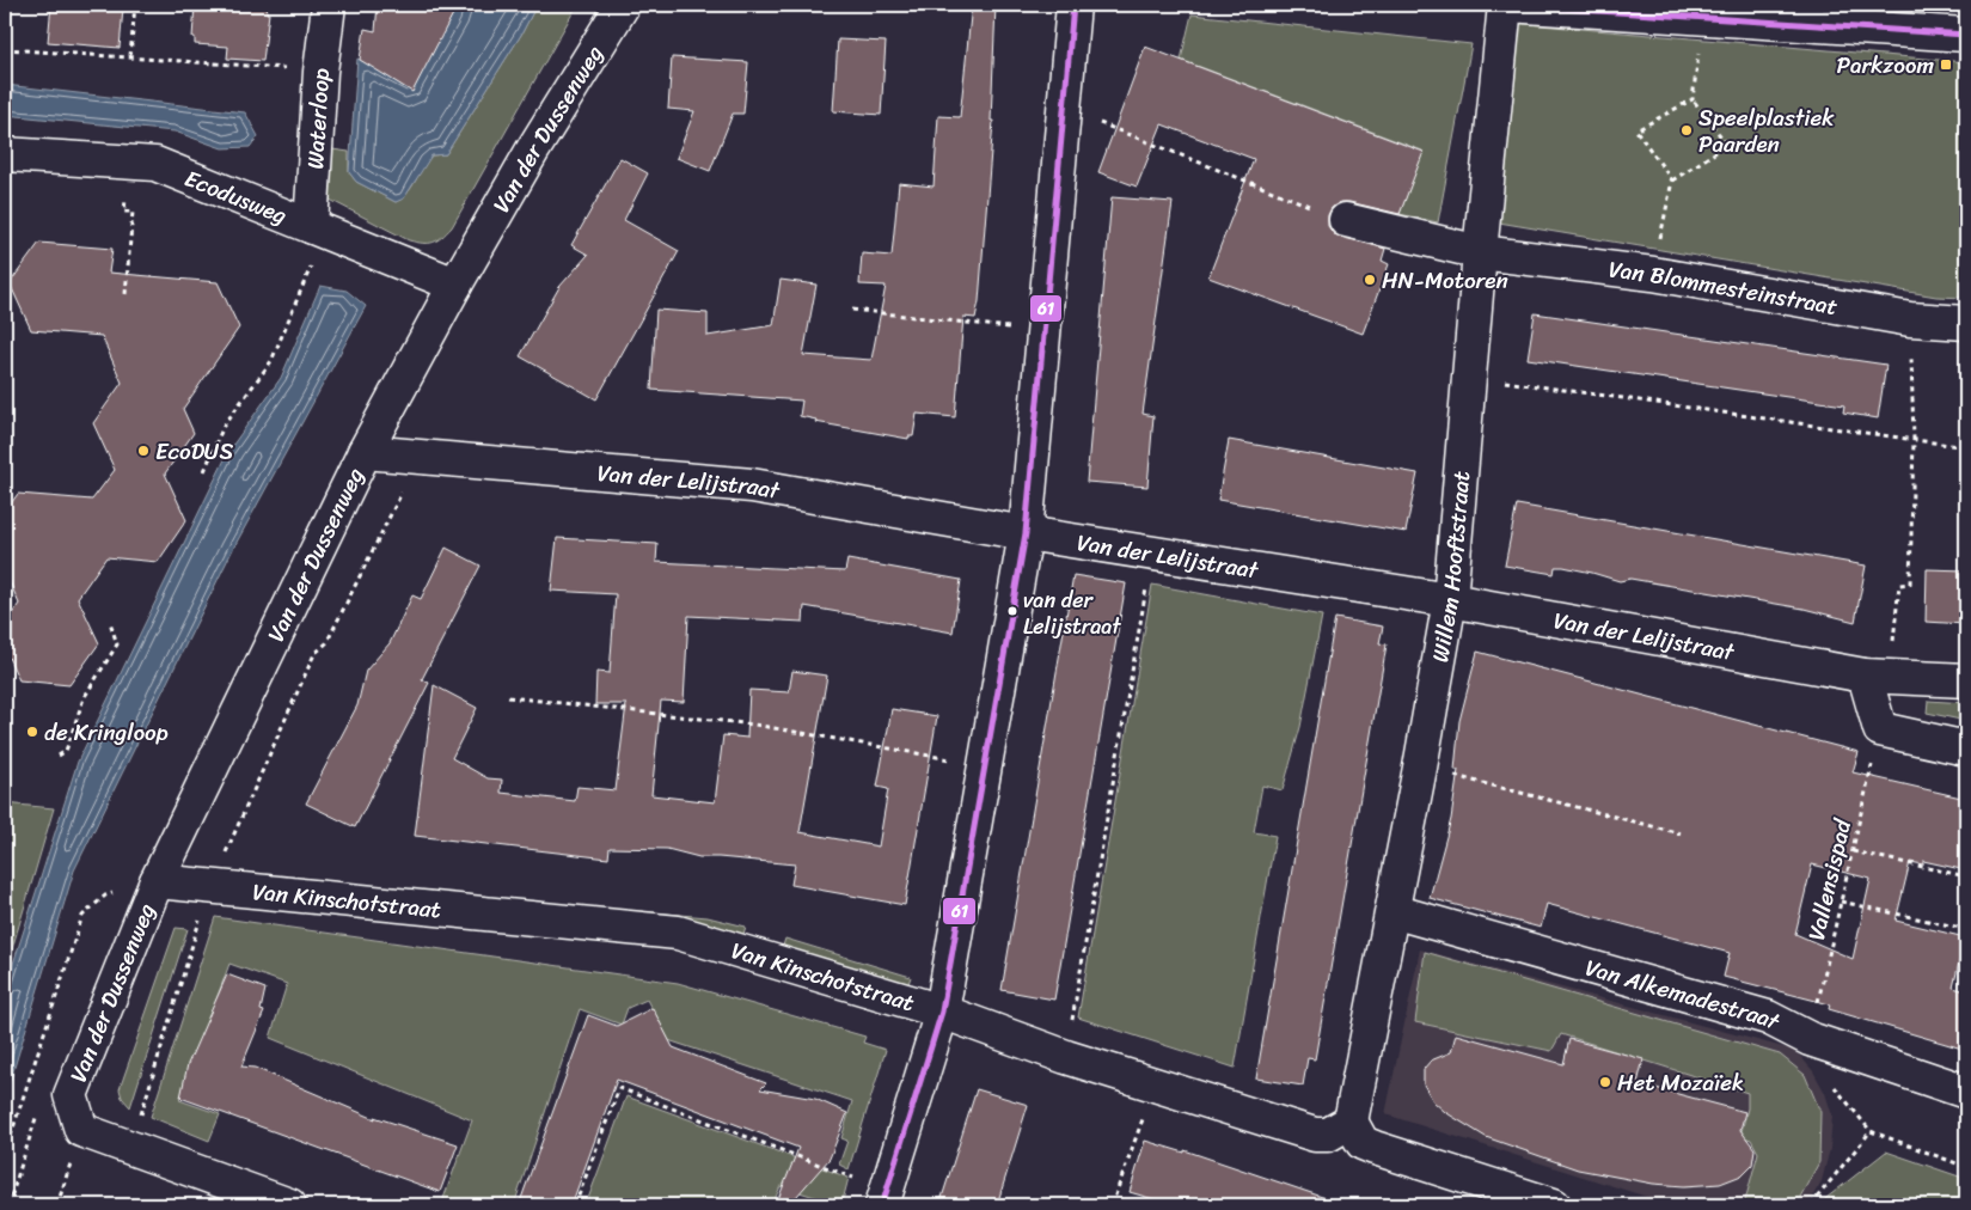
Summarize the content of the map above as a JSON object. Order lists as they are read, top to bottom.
{
  "streets": {
    "street": [
      "Waterloop",
      "Van der Dussenweg",
      "Ecodusweg",
      "Van Blommesteinstraat",
      "Van der Lelijstraat",
      "Willem Hooftstraat",
      "Van Kinschotstraat",
      "Van Alkemadestraat"
    ],
    "path": ["Vallensispad"]
  },
  "crossings": [
    ["Waterloop", "Ecodusweg"],
    ["Van der Dussenweg", "Ecodusweg"],
    ["Van der Dussenweg", "Van der Lelijstraat"],
    ["Van der Dussenweg", "Van Kinschotstraat"],
    ["Van Blommesteinstraat", "Willem Hooftstraat"],
    ["Van der Lelijstraat", "Willem Hooftstraat"],
    ["Willem Hooftstraat", "Van Kinschotstraat"],
    ["Willem Hooftstraat", "Van Alkemadestraat"],
    ["Vallensispad", "Van Alkemadestraat"]
  ],
  "places": {
    "transit": ["Parkzoom"],
    "other": [
      "Speelplastiek Paarden",
      "HN-Motoren",
      "EcoDUS",
      "van der Lelijstraat",
      "de Kringloop",
      "Het Mozaïek"
    ]
  },
  "lines": ["transit line 61"]
}
